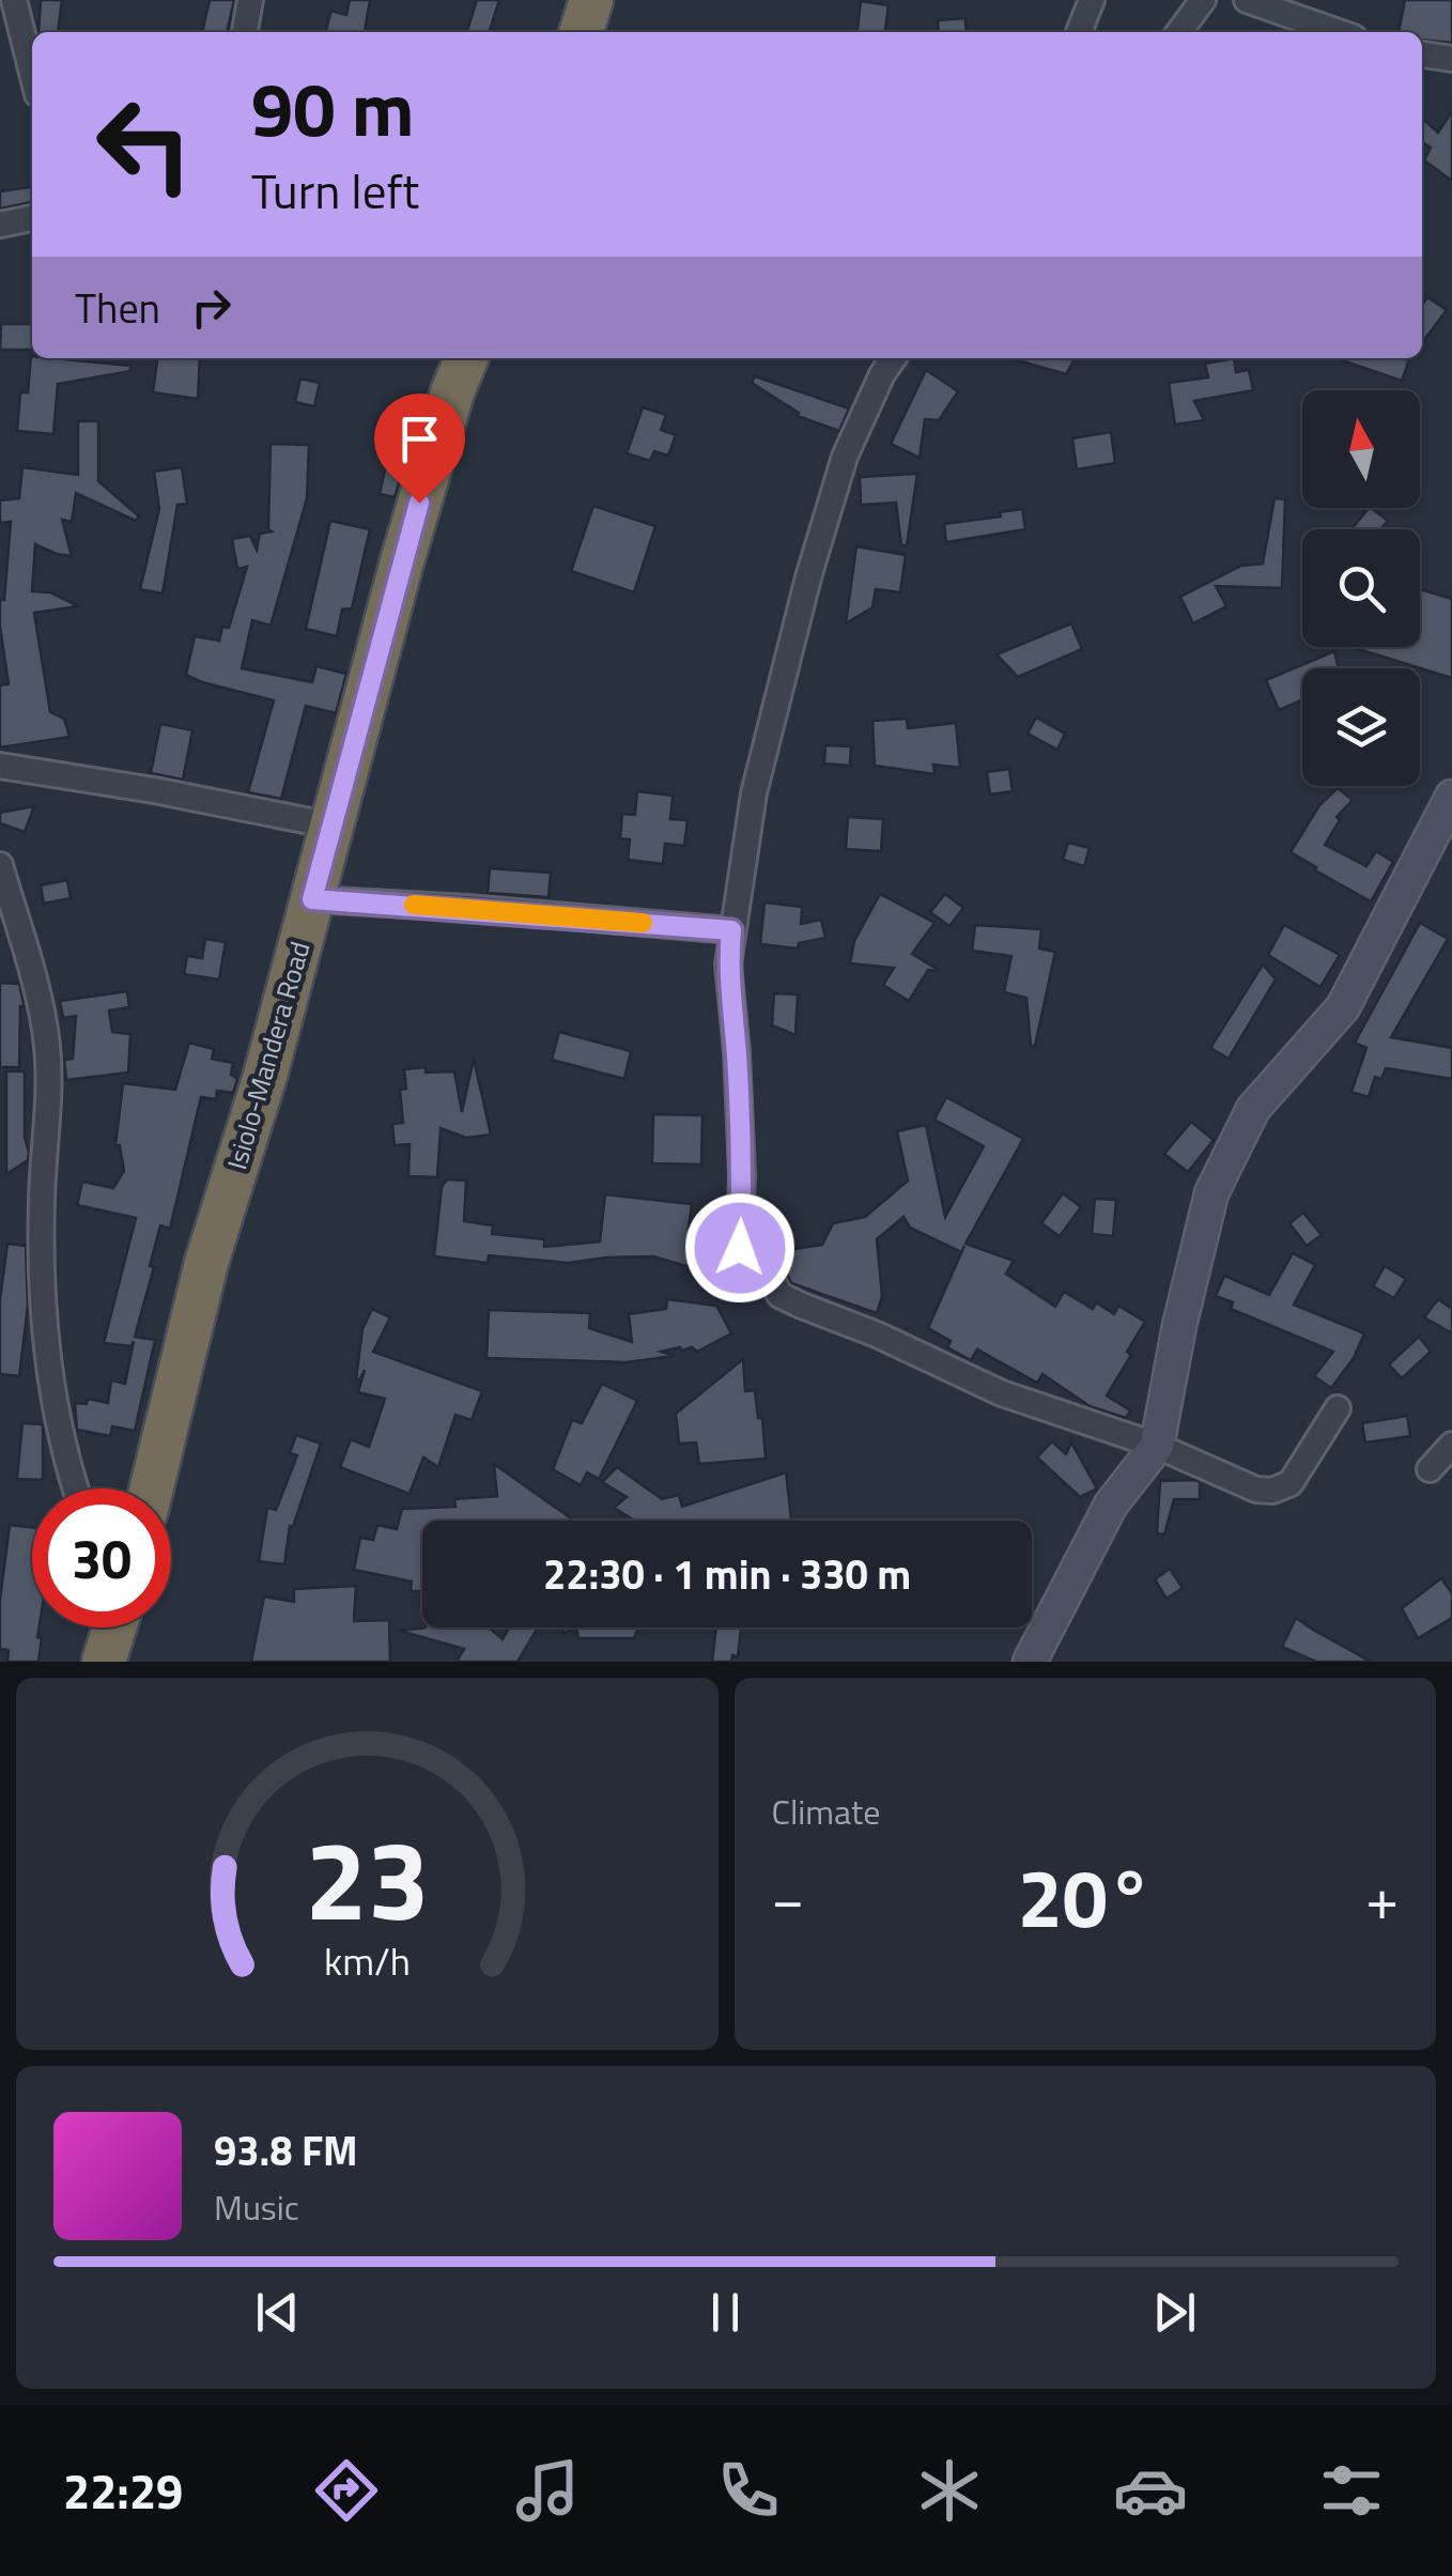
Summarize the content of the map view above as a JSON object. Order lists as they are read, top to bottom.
{
  "streets": {
    "highway": ["Isiolo-Mandera Road"]
  },
  "north": "top",
  "page": {
    "turn": ["90 m", "Turn left"],
    "then": "Then",
    "limit": "30",
    "trip": "22:30 · 1 min · 330 m",
    "tile": "Climate",
    "heat": ["−", "20°", "+"],
    "song": ["93.8 FM", "Music"],
    "tabs": "22:29",
    "gauge": ["23", "km/h"]
  }
}
